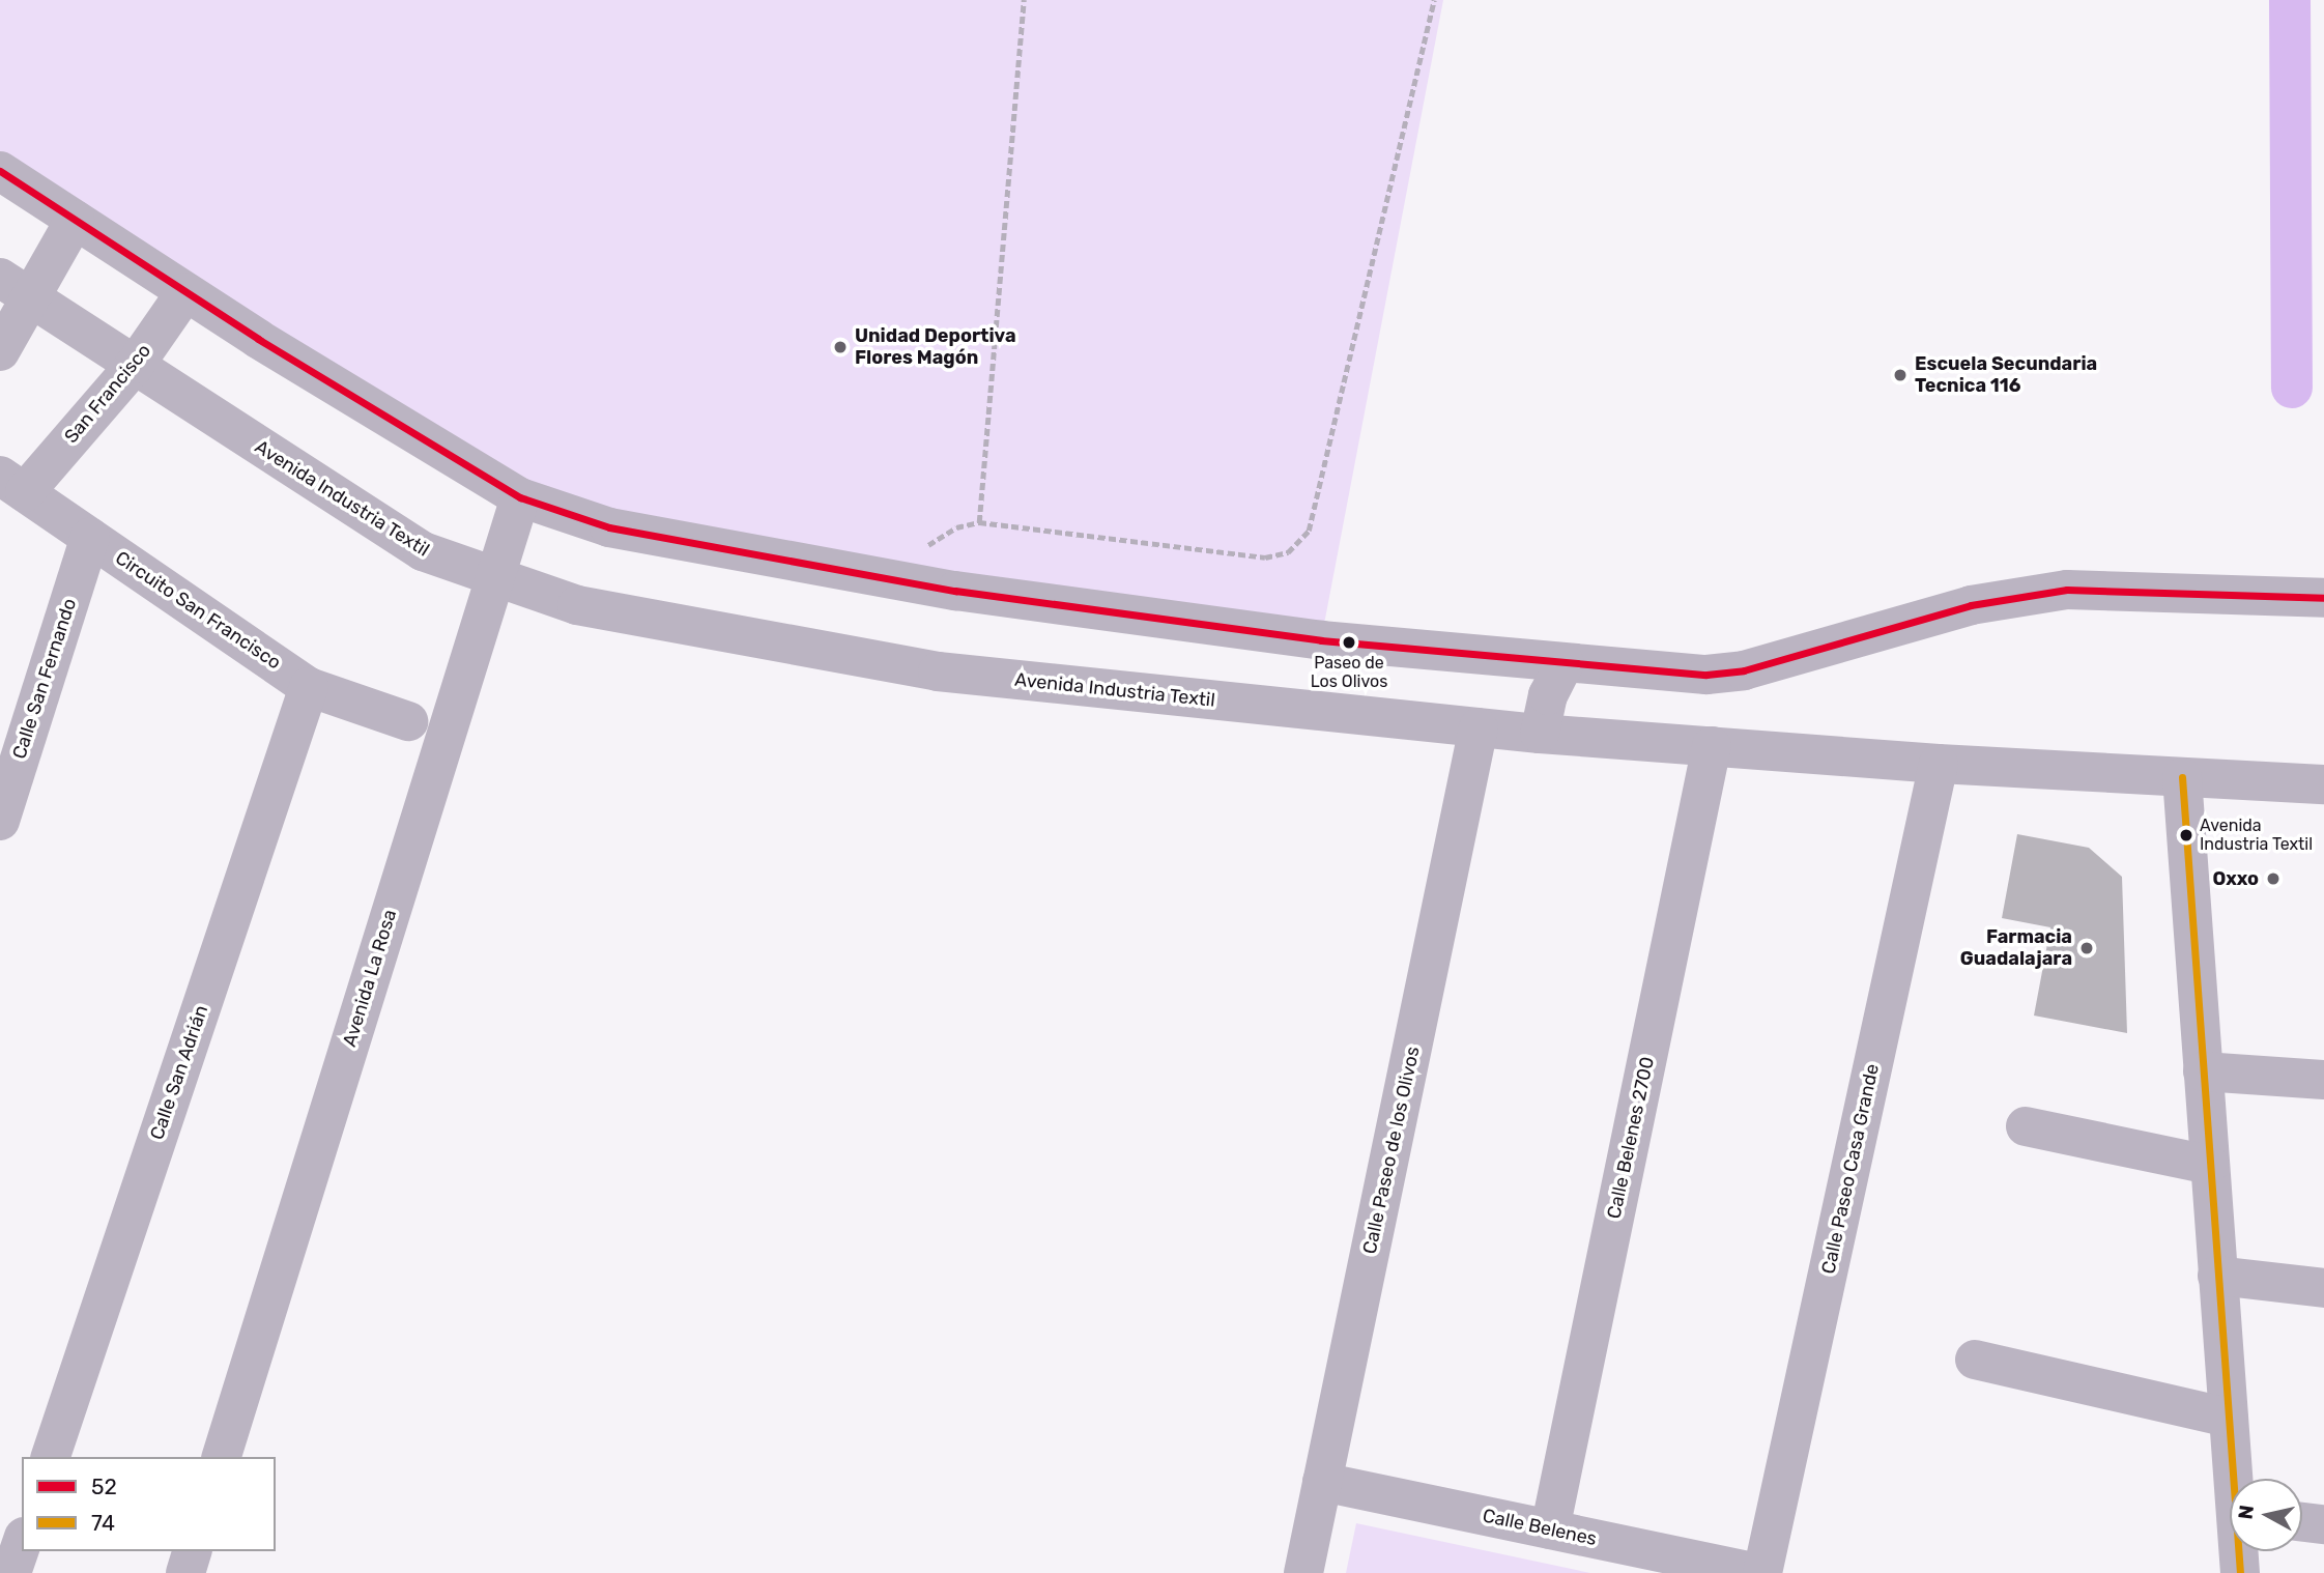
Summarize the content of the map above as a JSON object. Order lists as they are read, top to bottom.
{
  "streets": {
    "street": [
      "San Francisco",
      "Avenida Industria Textil",
      "Circuito San Francisco",
      "Calle San Fernando",
      "Avenida La Rosa",
      "Calle San Adrián",
      "Calle Belenes 2700",
      "Calle Paseo de los Olivos",
      "Calle Paseo Casa Grande",
      "Calle Belenes"
    ]
  },
  "crossings": [
    ["San Francisco", "Avenida Industria Textil"],
    ["San Francisco", "Circuito San Francisco"],
    ["Avenida Industria Textil", "Avenida La Rosa"],
    ["Avenida Industria Textil", "Calle Belenes 2700"],
    ["Avenida Industria Textil", "Calle Paseo de los Olivos"],
    ["Avenida Industria Textil", "Calle Paseo Casa Grande"],
    ["Circuito San Francisco", "Calle San Fernando"],
    ["Circuito San Francisco", "Calle San Adrián"],
    ["Calle Belenes 2700", "Calle Belenes"],
    ["Calle Paseo de los Olivos", "Calle Belenes"]
  ],
  "places": [
    "Unidad Deportiva Flores Magón",
    "Escuela Secundaria Tecnica 116",
    "Paseo de Los Olivos",
    "Avenida Industria Textil",
    "Oxxo",
    "Farmacia Guadalajara"
  ],
  "lines": ["transit line 52", "transit line 74"],
  "legend": ["52", "74"],
  "north": "left"
}
